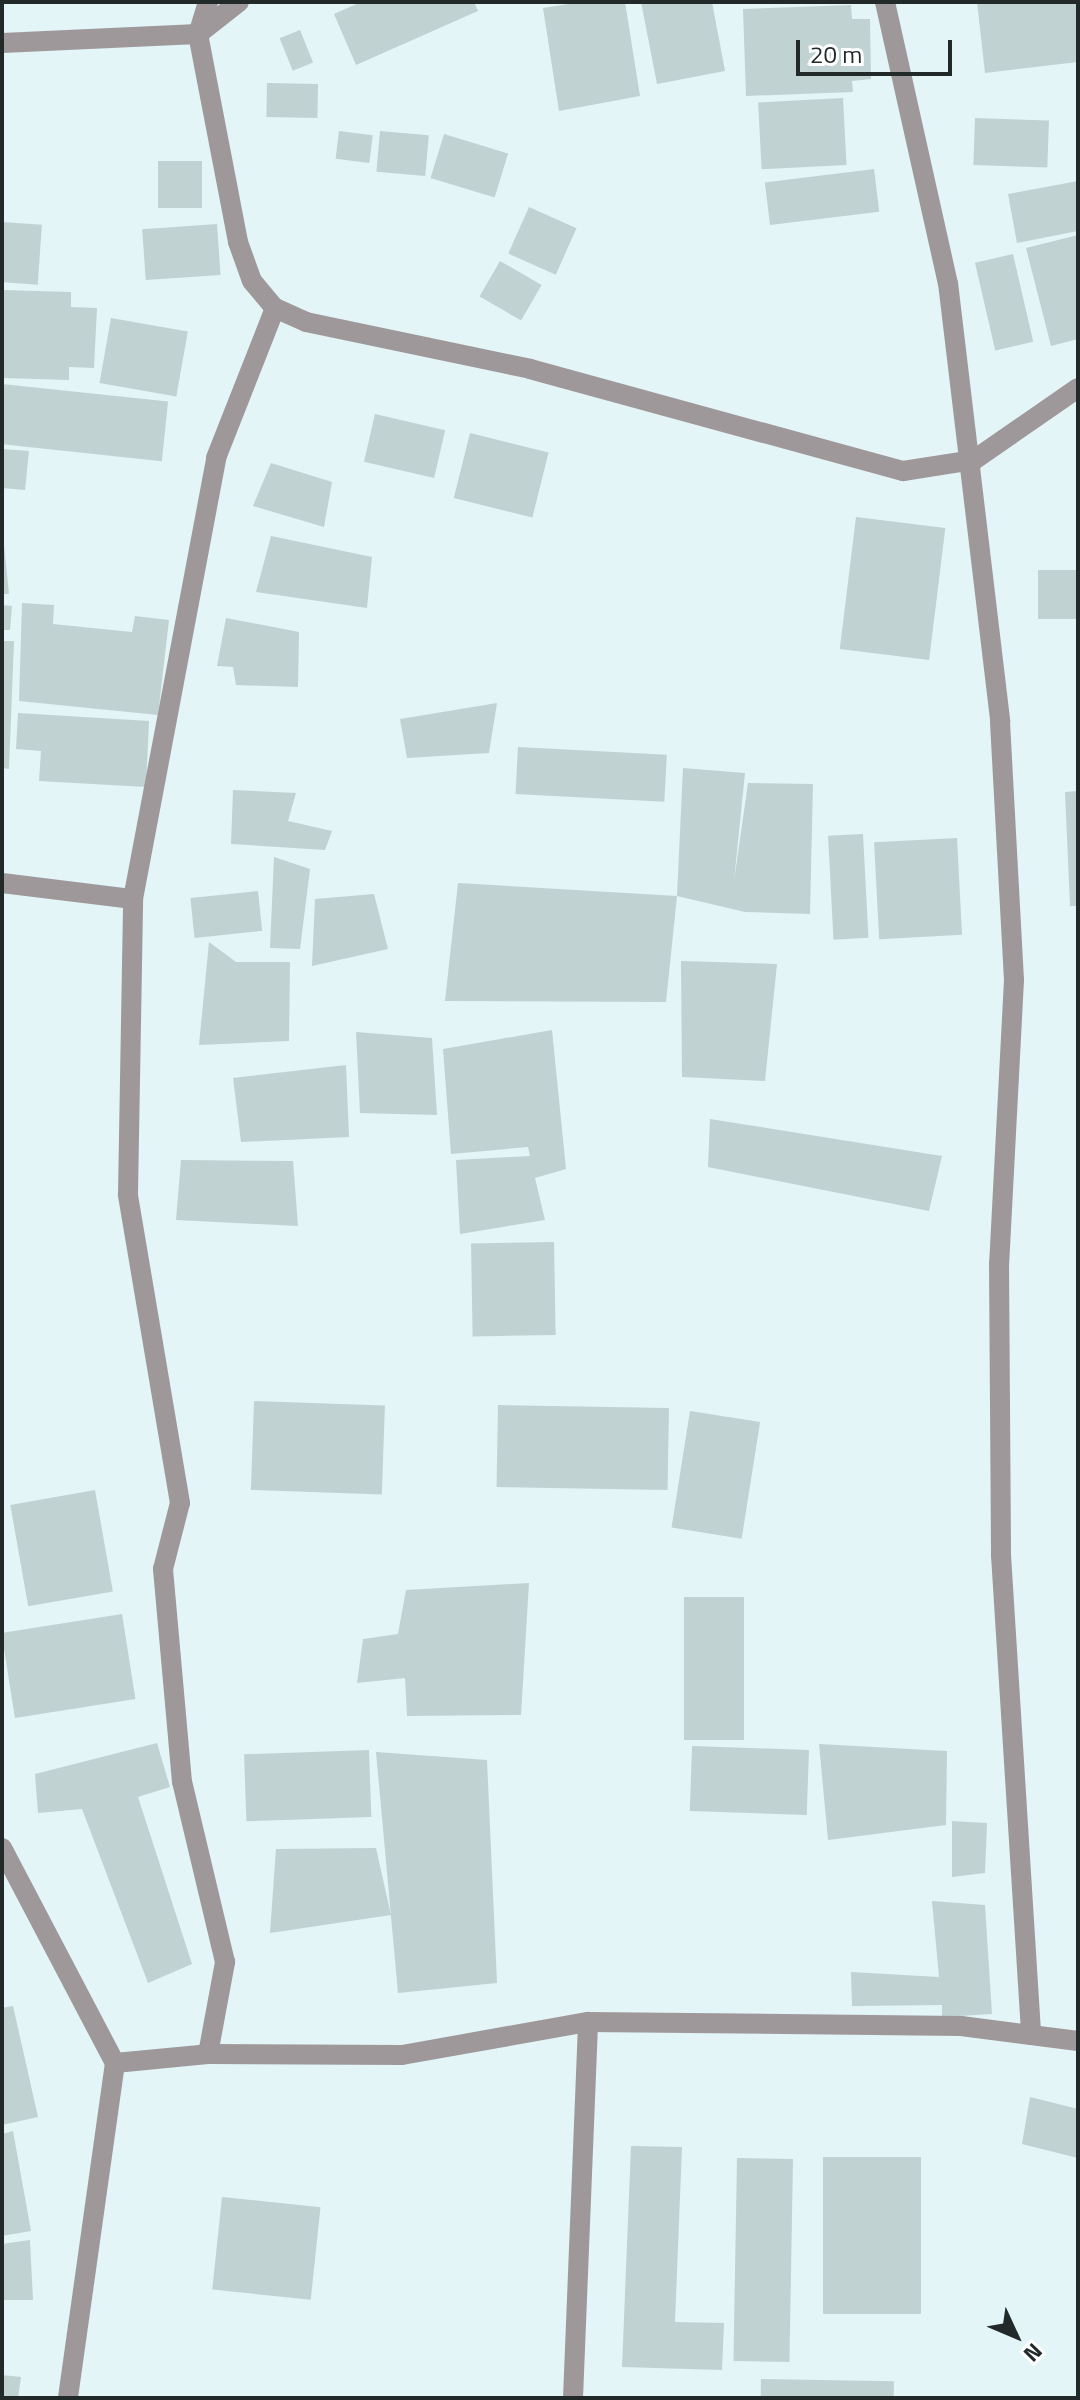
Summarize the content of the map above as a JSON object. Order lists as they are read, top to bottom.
{
  "scale_bar": "20 m",
  "north": "bottom right"
}
